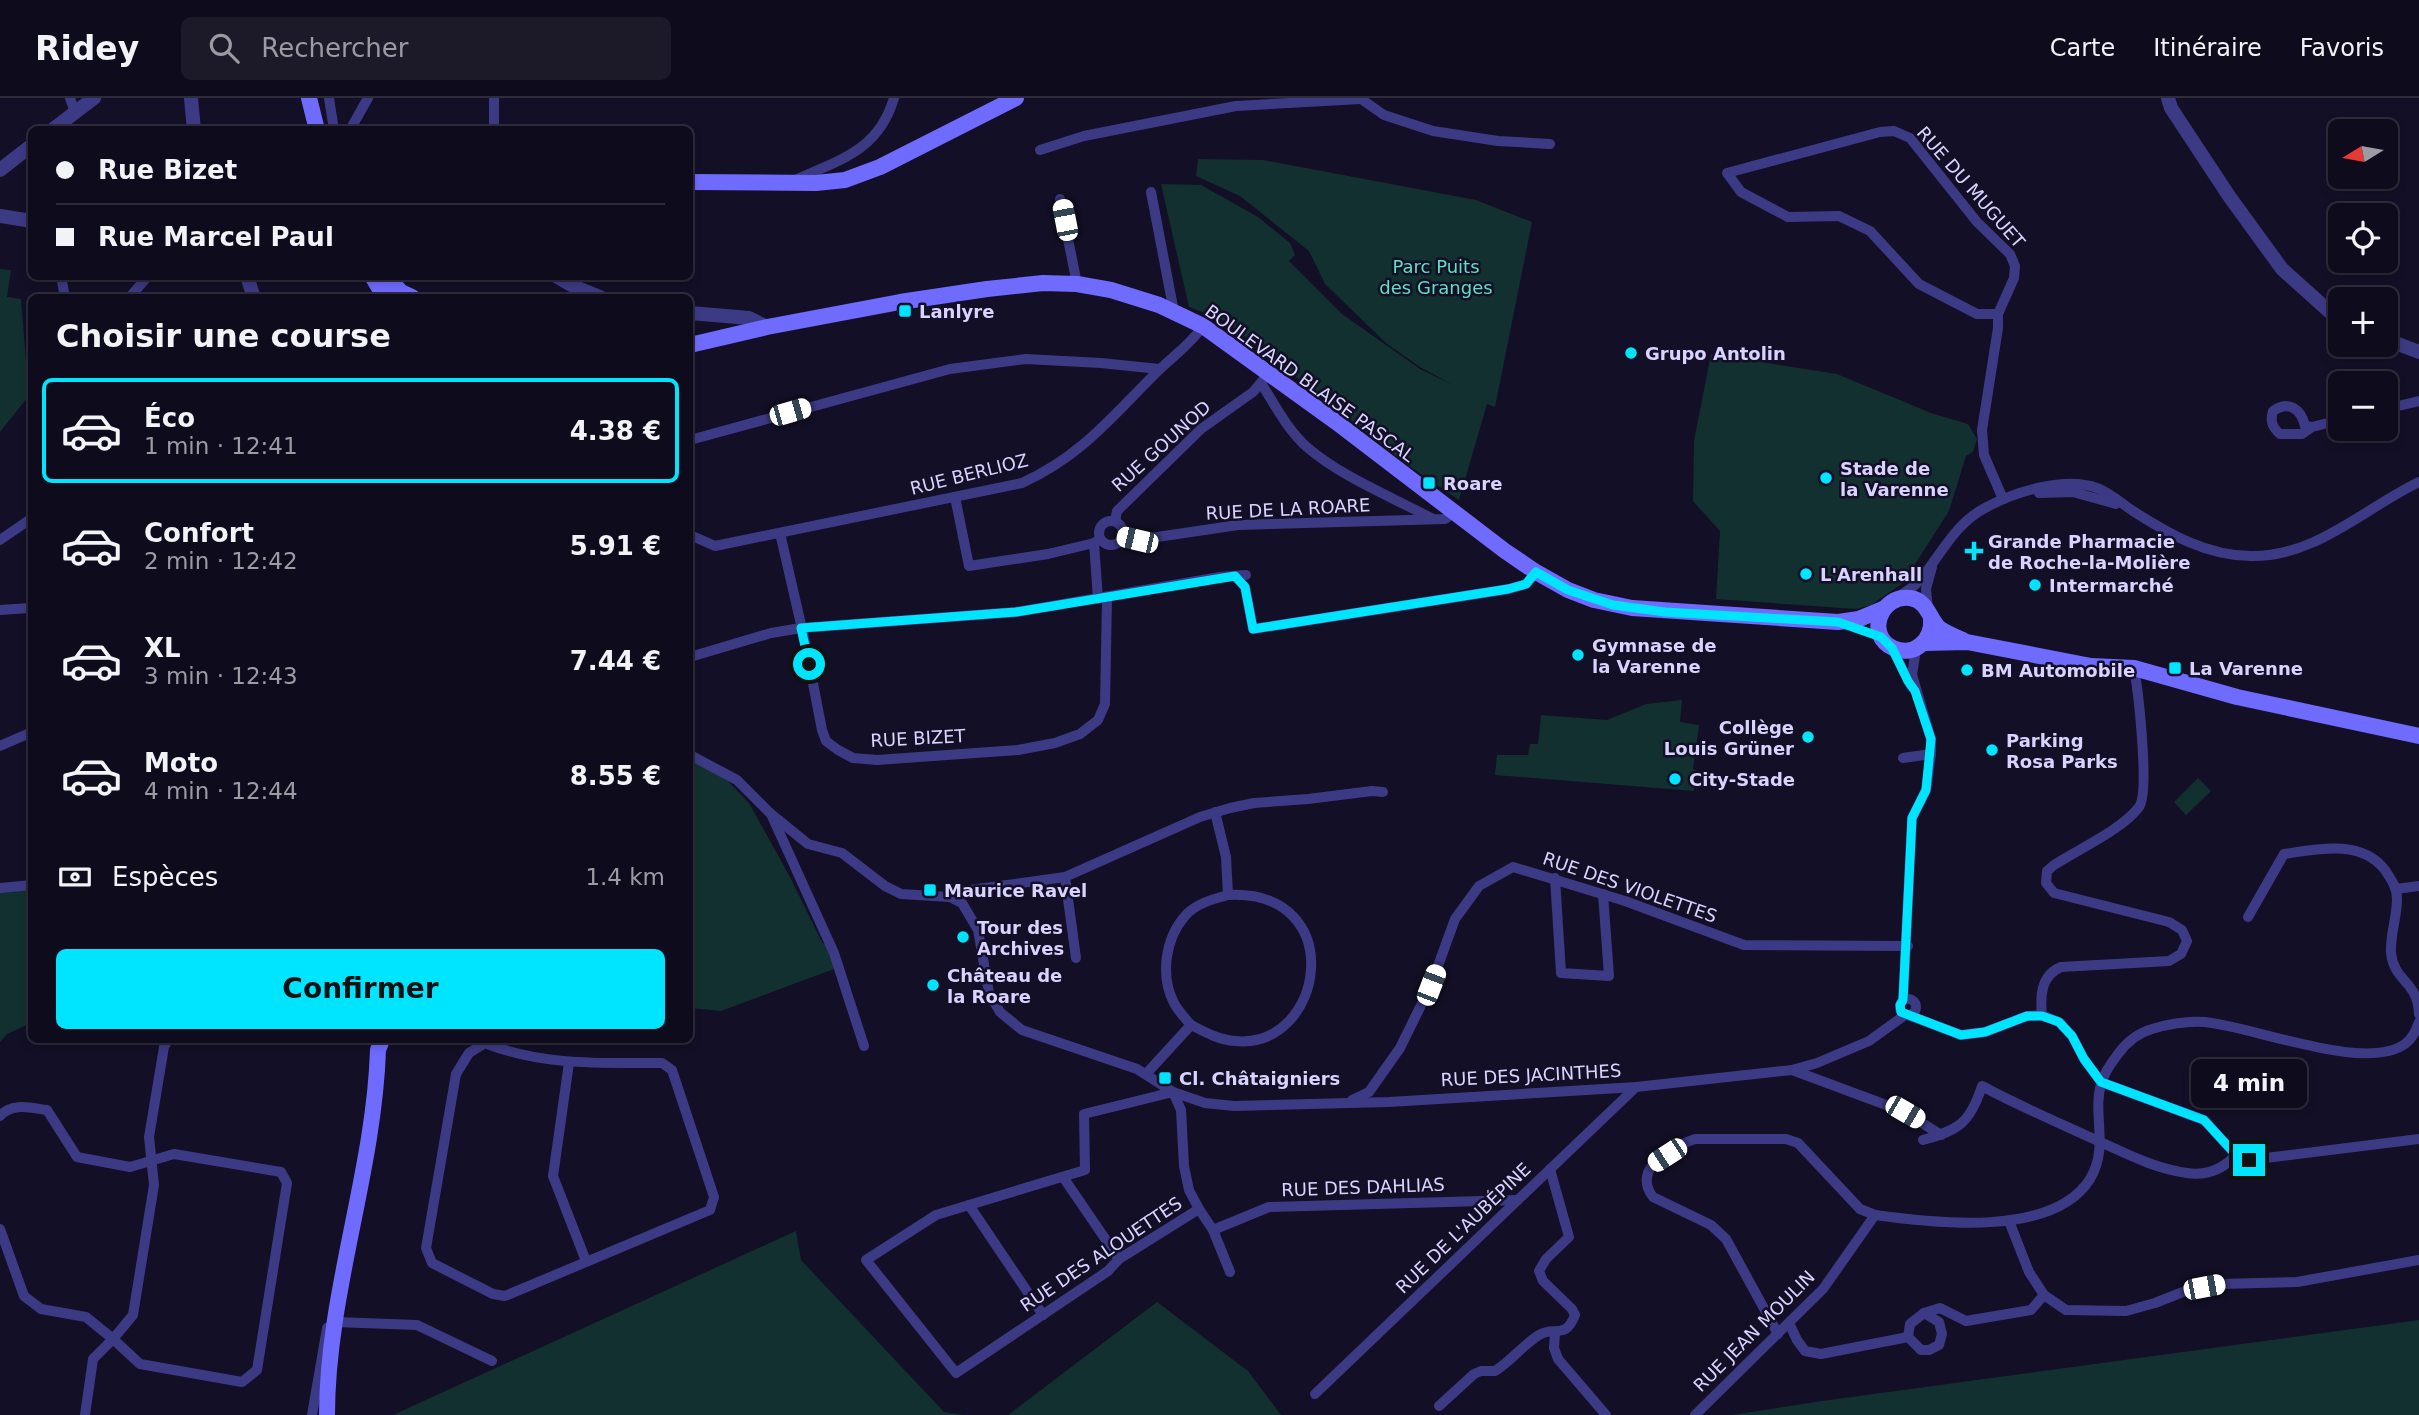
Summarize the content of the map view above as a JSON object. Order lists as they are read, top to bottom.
{
  "streets": {
    "main road": ["BOULEVARD BLAISE PASCAL"],
    "street": [
      "RUE DU MUGUET",
      "RUE GOUNOD",
      "RUE BERLIOZ",
      "RUE DE LA ROARE",
      "RUE BIZET",
      "RUE DES VIOLETTES",
      "RUE DES JACINTHES",
      "RUE DES DAHLIAS",
      "RUE DE L'AUBÉPINE",
      "RUE DES ALOUETTES",
      "RUE JEAN MOULIN"
    ]
  },
  "crossings": [
    ["BOULEVARD BLAISE PASCAL", "RUE GOUNOD"],
    ["BOULEVARD BLAISE PASCAL", "RUE BERLIOZ"],
    ["BOULEVARD BLAISE PASCAL", "RUE DE LA ROARE"],
    ["RUE GOUNOD", "RUE DE LA ROARE"],
    ["RUE GOUNOD", "RUE BIZET"],
    ["RUE BERLIOZ", "RUE DE LA ROARE"],
    ["RUE BERLIOZ", "RUE BIZET"],
    ["RUE DE LA ROARE", "RUE BIZET"],
    ["RUE DES VIOLETTES", "RUE DES JACINTHES"],
    ["RUE DES JACINTHES", "RUE DE L'AUBÉPINE"],
    ["RUE DES JACINTHES", "RUE DES ALOUETTES"],
    ["RUE DES DAHLIAS", "RUE DE L'AUBÉPINE"]
  ],
  "parks": ["Parc Puits des Granges"],
  "places": {
    "transit": [
      "Lanlyre",
      "Roare",
      "La Varenne",
      "Maurice Ravel",
      "Cl. Châtaigniers"
    ],
    "other": [
      "Grupo Antolin",
      "Stade de la Varenne",
      "L'Arenhall",
      "Intermarché",
      "Gymnase de la Varenne",
      "BM Automobile",
      "Collège Louis Grüner",
      "Parking Rosa Parks",
      "City-Stade",
      "Tour des Archives",
      "Château de la Roare"
    ],
    "health": ["Grande Pharmacie de Roche-la-Molière"]
  },
  "north": "left",
  "page": {
    "header": "Ridey",
    "search": "Rechercher",
    "nav": ["Carte", "Itinéraire", "Favoris"],
    "map_buttons": ["+", "−"],
    "banner": ["Rue Bizet", "Rue Marcel Paul"],
    "heading": "Choisir une course",
    "list": [
      {
        "name": "Éco",
        "note": "1 min · 12:41",
        "value": "4.38 €"
      },
      {
        "name": "Confort",
        "note": "2 min · 12:42",
        "value": "5.91 €"
      },
      {
        "name": "XL",
        "note": "3 min · 12:43",
        "value": "7.44 €"
      },
      {
        "name": "Moto",
        "note": "4 min · 12:44",
        "value": "8.55 €"
      }
    ],
    "pay": ["Espèces", "1.4 km"],
    "buttons": "Confirmer",
    "bubble": "4 min"
  }
}
